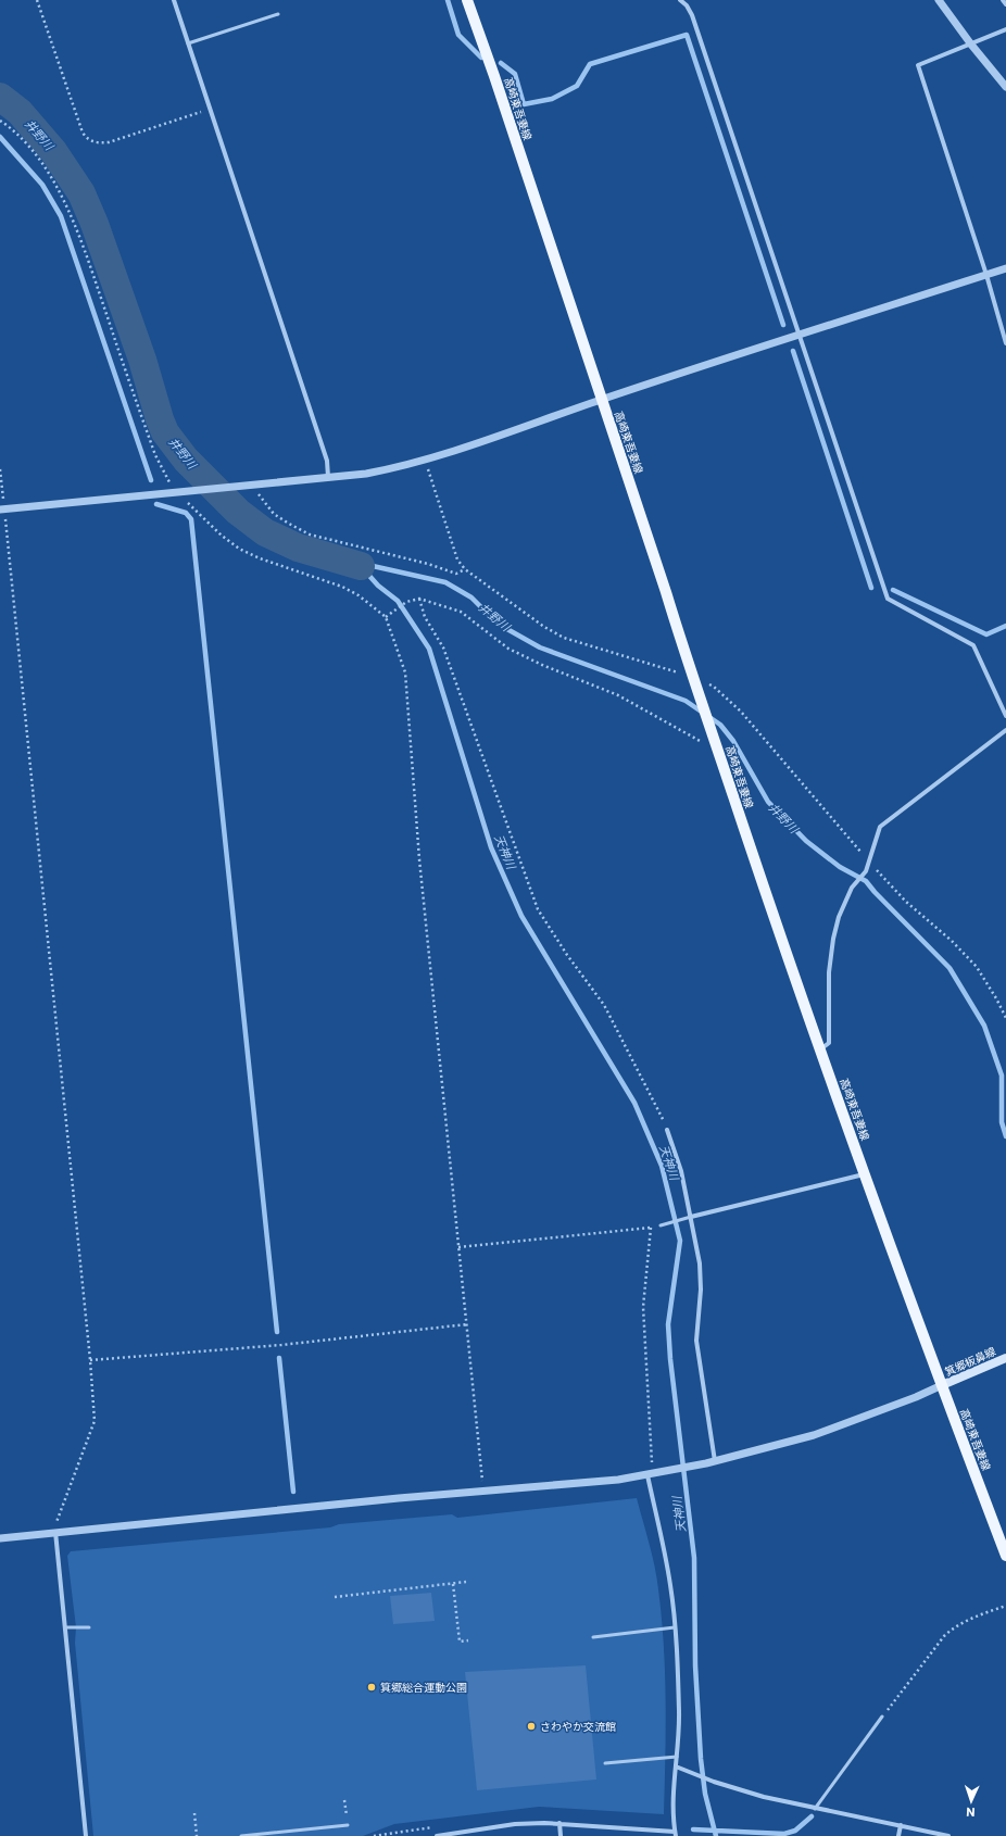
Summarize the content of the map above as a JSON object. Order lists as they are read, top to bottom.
{
  "streets": {
    "main road": ["高崎東吾妻線", "箕郷板鼻線"]
  },
  "crossings": [
    ["高崎東吾妻線", "箕郷板鼻線"]
  ],
  "water": ["井野川", "天神川"],
  "places": ["箕郷総合運動公園", "さわやか交流館"],
  "north": "bottom"
}
